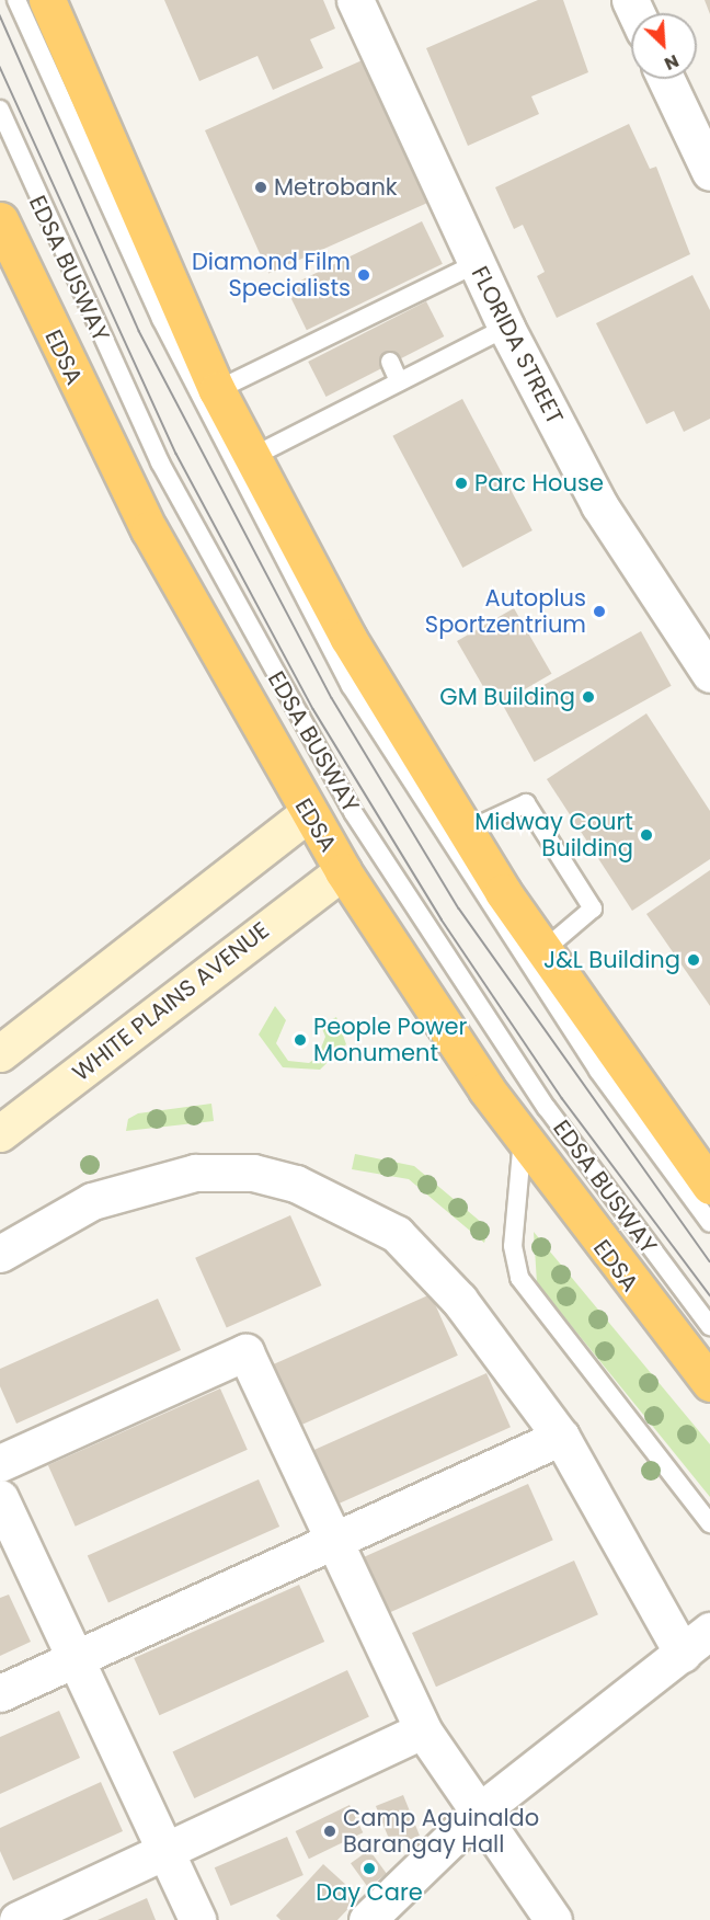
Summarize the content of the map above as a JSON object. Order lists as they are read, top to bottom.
{
  "streets": {
    "highway": ["EDSA"],
    "street": ["FLORIDA STREET", "WHITE PLAINS AVENUE"],
    "lane": ["EDSA BUSWAY"]
  },
  "crossings": [
    ["EDSA", "WHITE PLAINS AVENUE"]
  ],
  "places": [
    "Metrobank",
    "Diamond Film Specialists",
    "Parc House",
    "Autoplus Sportzentrium",
    "GM Building",
    "Midway Court Building",
    "J&L Building",
    "People Power Monument",
    "Camp Aguinaldo Barangay Hall",
    "Day Care"
  ],
  "north": "bottom right"
}
